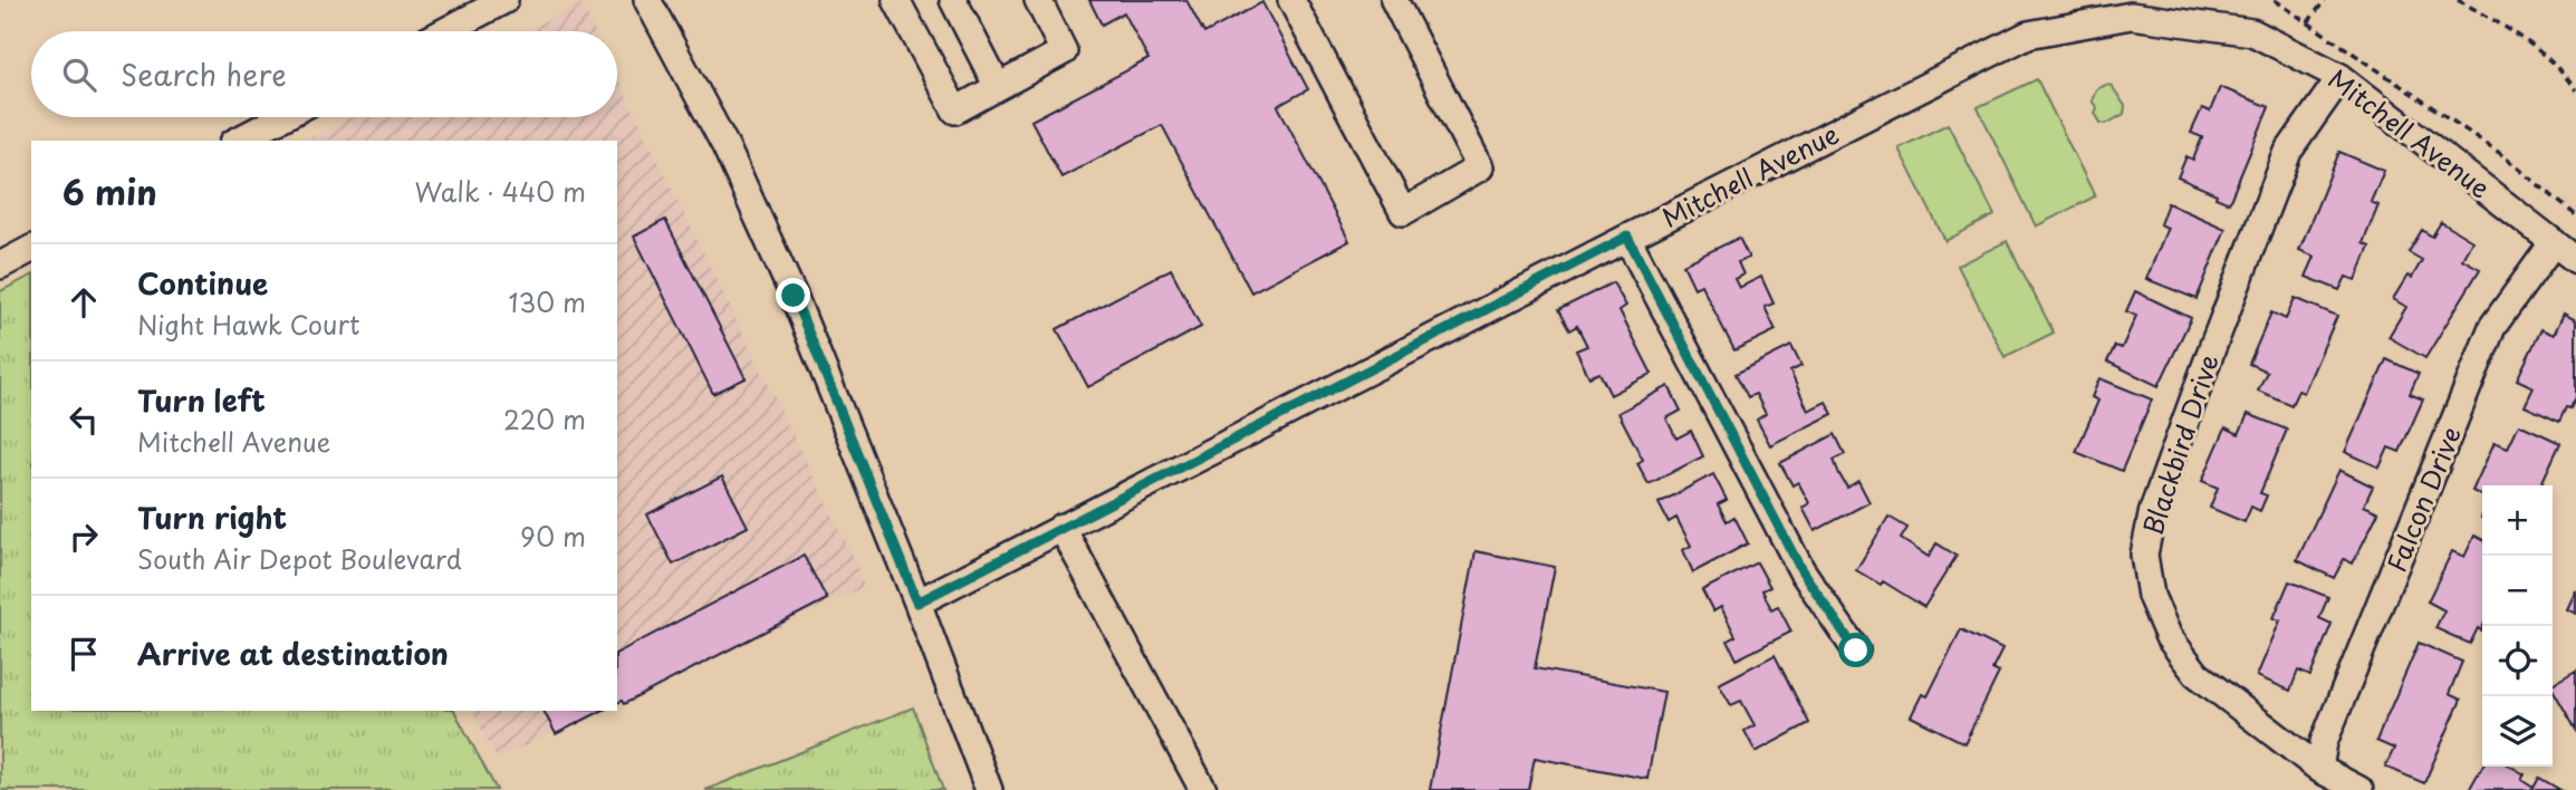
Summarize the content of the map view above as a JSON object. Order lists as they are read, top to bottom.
{
  "streets": {
    "street": ["Mitchell Avenue", "Blackbird Drive", "Falcon Drive"]
  },
  "crossings": [
    ["Mitchell Avenue", "Blackbird Drive"],
    ["Mitchell Avenue", "Falcon Drive"],
    ["Blackbird Drive", "Falcon Drive"]
  ],
  "page": {
    "search": "Search here",
    "heading": ["6 min", "Walk · 440 m"],
    "list": [
      ["Continue", "Night Hawk Court", "130 m"],
      ["Turn left", "Mitchell Avenue", "220 m"],
      ["Turn right", "South Air Depot Boulevard", "90 m"],
      "Arrive at destination"
    ],
    "map_buttons": ["+", "−"]
  }
}
